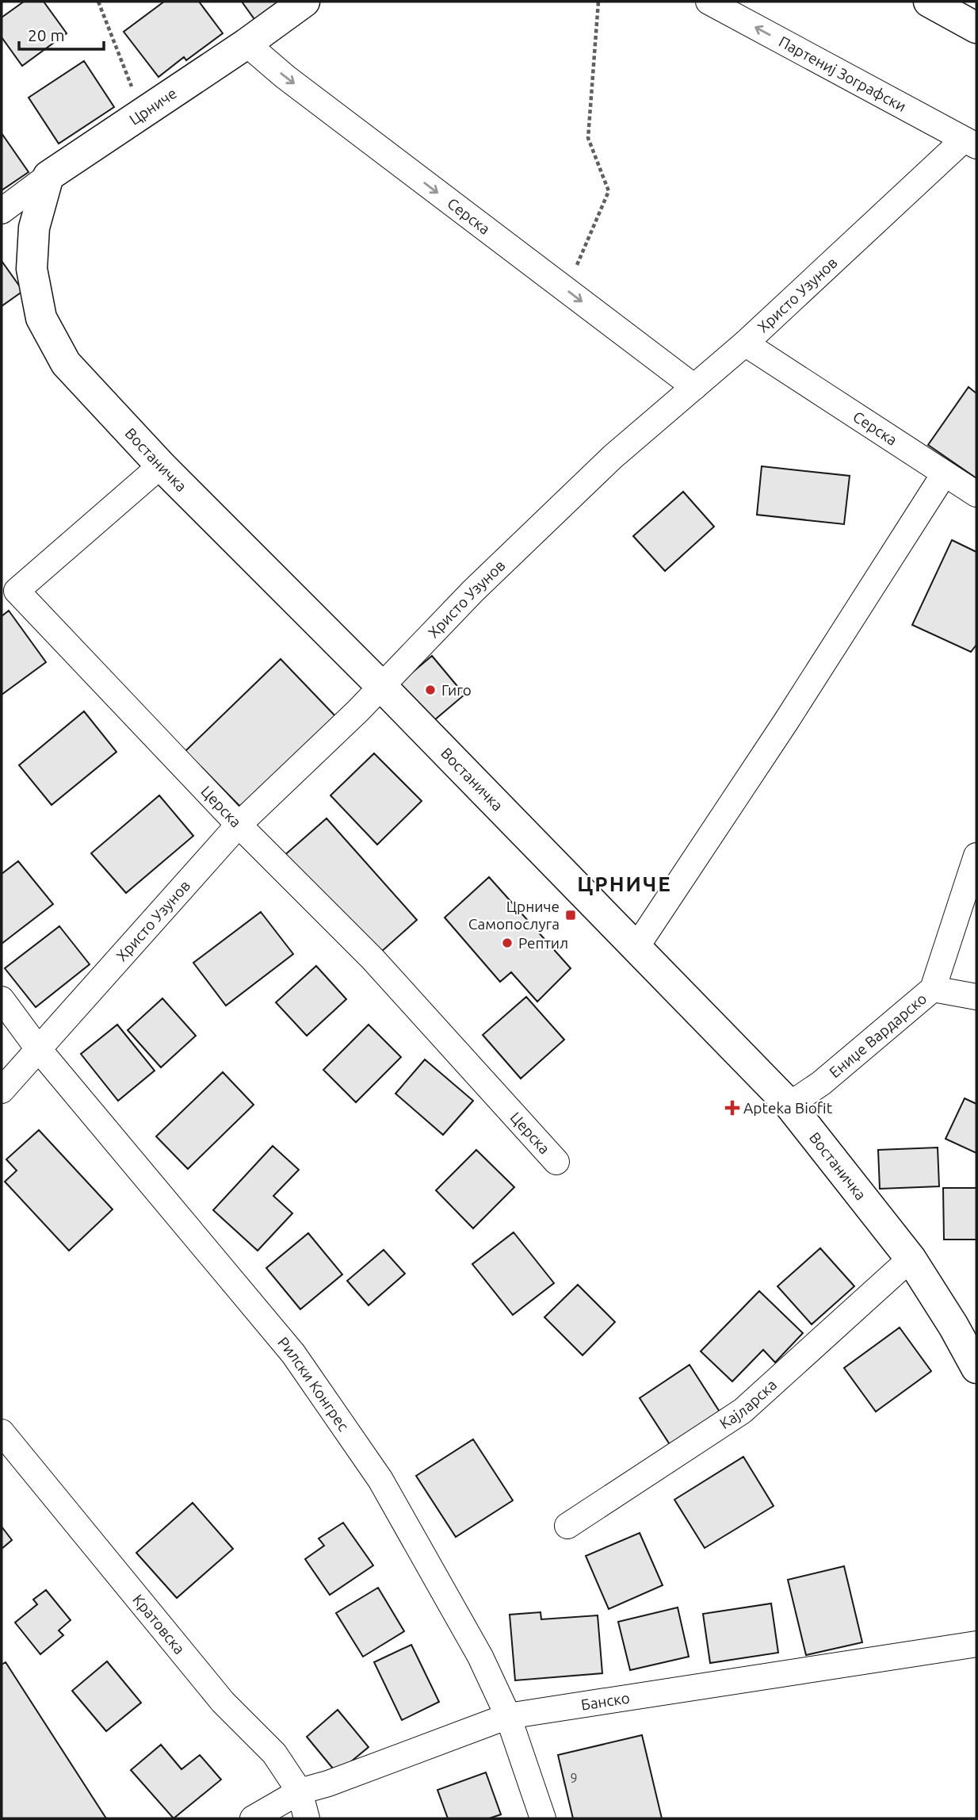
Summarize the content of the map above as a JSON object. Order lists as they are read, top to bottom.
{
  "streets": {
    "street": [
      "Партениј Зографски",
      "Црниче",
      "Серска",
      "Христо Узунов",
      "Востаничка",
      "Церска",
      "Ениџе Вардарско",
      "Рилски Конгрес",
      "Кајларска",
      "Кратовска",
      "Банско"
    ]
  },
  "crossings": [
    ["Партениј Зографски", "Христо Узунов"],
    ["Црниче", "Серска"],
    ["Црниче", "Востаничка"],
    ["Серска", "Христо Узунов"],
    ["Христо Узунов", "Востаничка"],
    ["Христо Узунов", "Церска"],
    ["Христо Узунов", "Рилски Конгрес"],
    ["Востаничка", "Церска"],
    ["Востаничка", "Ениџе Вардарско"],
    ["Востаничка", "Кајларска"],
    ["Рилски Конгрес", "Банско"],
    ["Кратовска", "Банско"]
  ],
  "one_way": ["Партениј Зографски", "Серска"],
  "districts": ["ЦРНИЧЕ"],
  "places": {
    "other": ["Гиго", "Рептил"],
    "transit": ["Црниче Самопослуга"],
    "health": ["Apteka Biofit"]
  },
  "house_numbers": ["9"],
  "scale_bar": "20 m"
}
